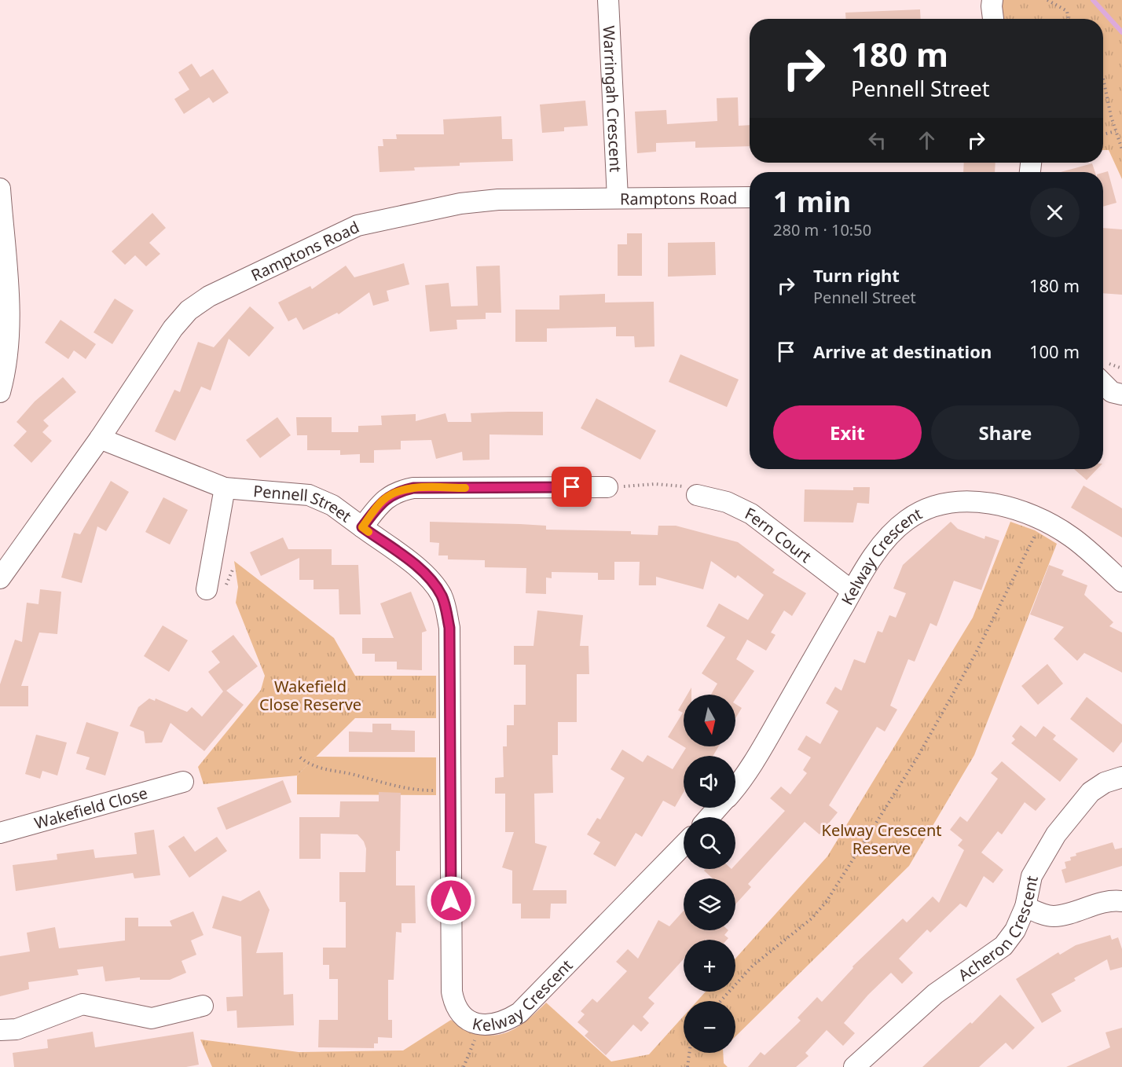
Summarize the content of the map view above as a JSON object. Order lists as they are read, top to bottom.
{
  "streets": {
    "street": [
      "Warringah Crescent",
      "Ramptons Road",
      "Pennell Street",
      "Fern Court",
      "Kelway Crescent",
      "Wakefield Close",
      "Acheron Crescent"
    ]
  },
  "crossings": [
    ["Warringah Crescent", "Ramptons Road"],
    ["Ramptons Road", "Pennell Street"],
    ["Pennell Street", "Kelway Crescent"],
    ["Fern Court", "Kelway Crescent"]
  ],
  "parks": ["Wakefield Close Reserve", "Kelway Crescent Reserve"],
  "north": "bottom",
  "page": {
    "turn": ["180 m", "Pennell Street"],
    "heading": ["1 min", "280 m · 10:50"],
    "list": [
      {
        "name": "Turn right",
        "note": "Pennell Street",
        "value": "180 m"
      },
      {
        "name": "Arrive at destination",
        "value": "100 m"
      }
    ],
    "buttons": ["Exit", "Share"],
    "map_buttons": ["+", "−"]
  }
}
